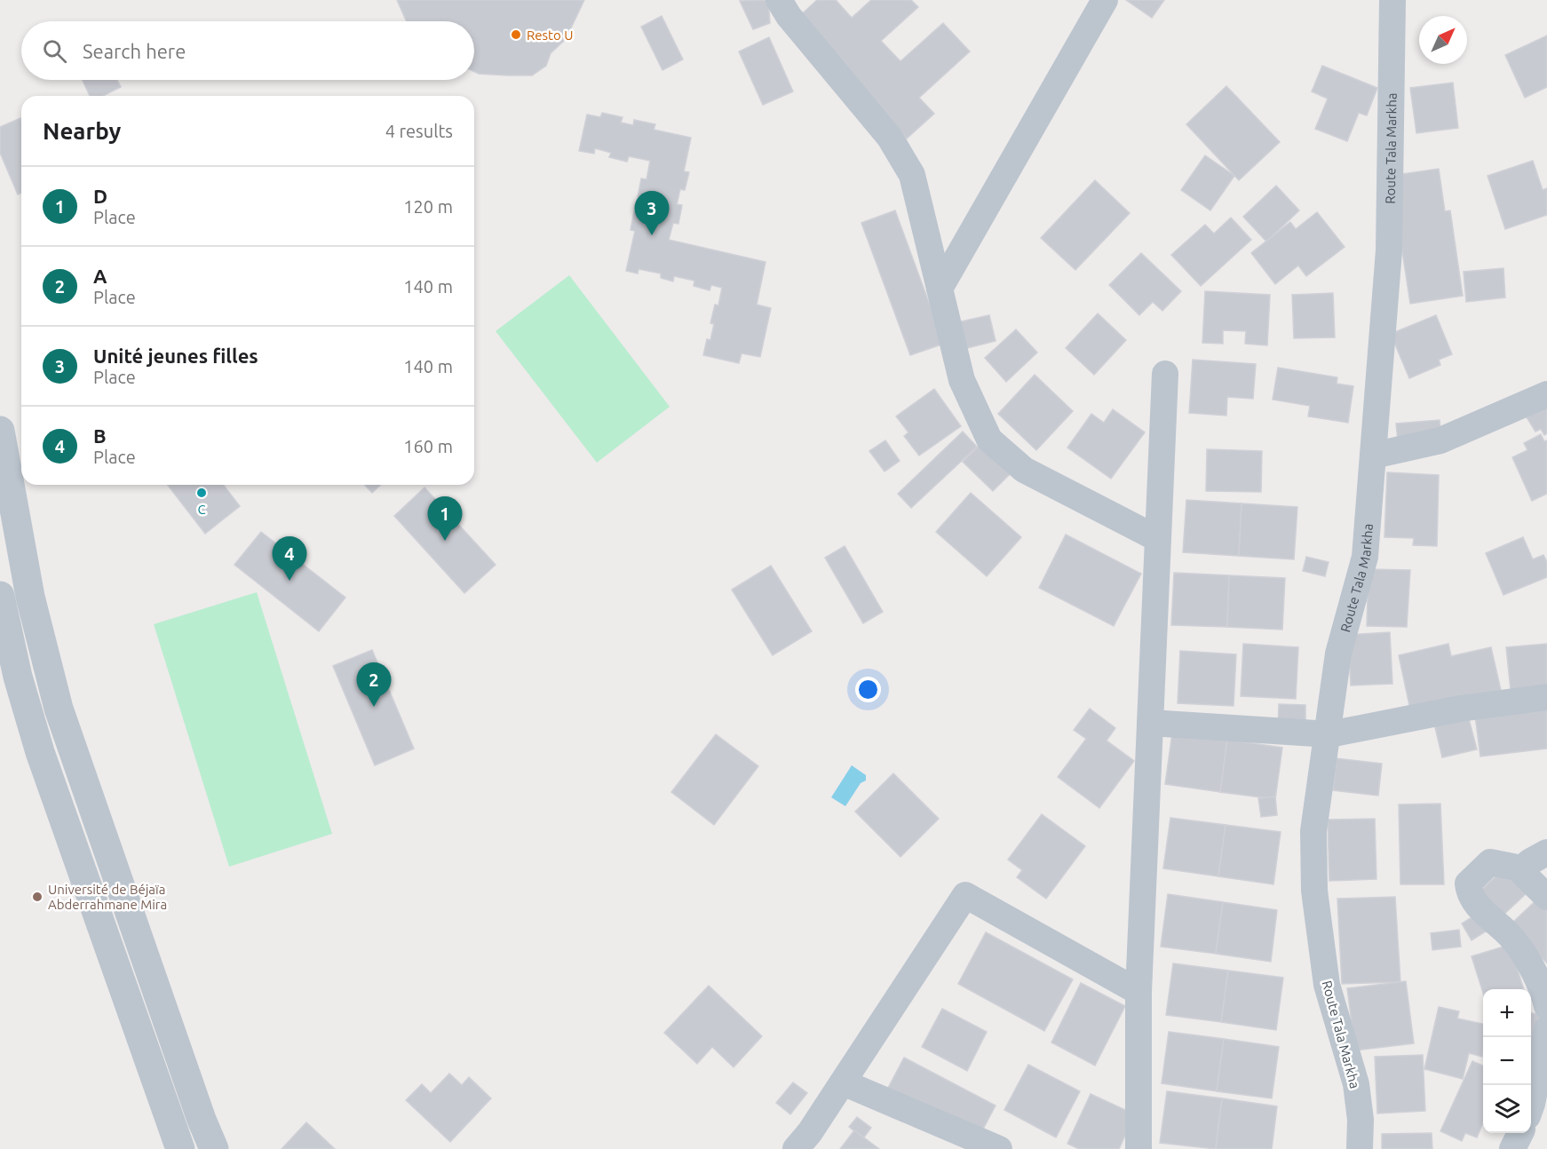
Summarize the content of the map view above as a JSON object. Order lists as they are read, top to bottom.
{
  "streets": {
    "street": ["Route Tala Markha"]
  },
  "places": ["Resto U", "C", "Université de Béjaïa Abderrahmane Mira"],
  "north": "top right",
  "page": {
    "search": "Search here",
    "heading": ["Nearby", "4 results"],
    "list": [
      {
        "mark": "1",
        "name": "D",
        "note": "Place",
        "value": "120 m"
      },
      {
        "mark": "2",
        "name": "A",
        "note": "Place",
        "value": "140 m"
      },
      {
        "mark": "3",
        "name": "Unité jeunes filles",
        "note": "Place",
        "value": "140 m"
      },
      {
        "mark": "4",
        "name": "B",
        "note": "Place",
        "value": "160 m"
      }
    ],
    "pins": [
      "3",
      "1",
      "4",
      "2"
    ],
    "map_buttons": ["+", "−"]
  }
}
